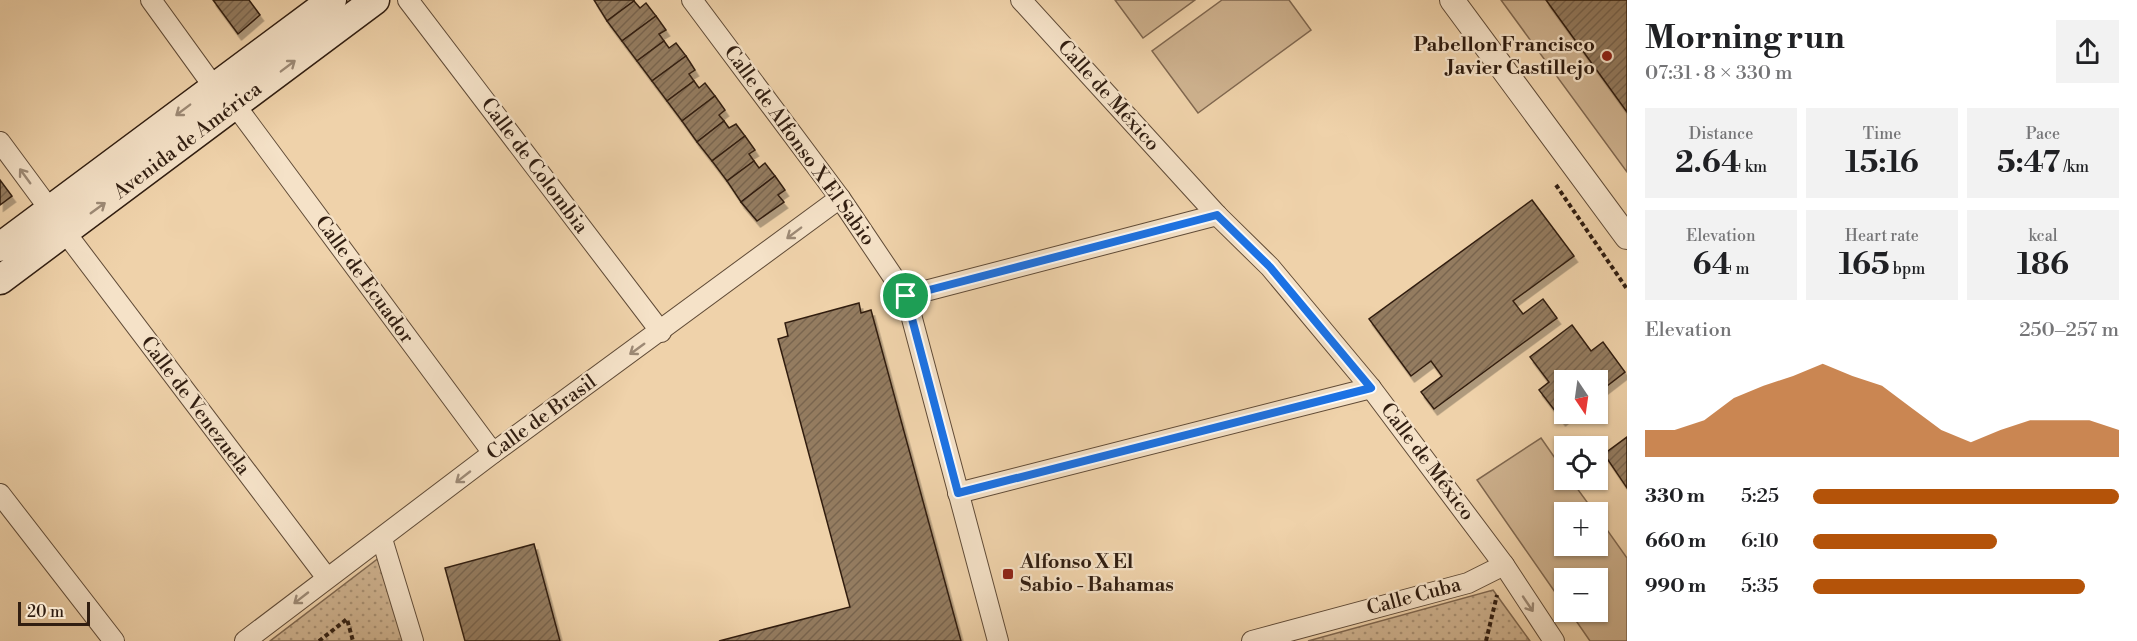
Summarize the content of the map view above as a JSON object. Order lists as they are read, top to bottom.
{
  "streets": {
    "main road": ["Avenida de América"],
    "street": [
      "Calle de México",
      "Calle de Alfonso X El Sabio",
      "Calle de Colombia",
      "Calle de Ecuador",
      "Calle de Venezuela",
      "Calle de Brasil",
      "Calle Cuba"
    ]
  },
  "crossings": [
    ["Calle de México", "Calle Cuba"],
    ["Avenida de América", "Calle de Ecuador"],
    ["Avenida de América", "Calle de Venezuela"],
    ["Calle de Alfonso X El Sabio", "Calle de Brasil"],
    ["Calle de Colombia", "Calle de Brasil"],
    ["Calle de Ecuador", "Calle de Brasil"],
    ["Calle de Venezuela", "Calle de Brasil"]
  ],
  "one_way": ["Calle de Brasil"],
  "places": {
    "other": ["Pabellon Francisco Javier Castillejo"],
    "transit": ["Alfonso X El Sabio - Bahamas"]
  },
  "scale_bar": "20 m",
  "north": "bottom",
  "page": {
    "heading": ["Morning run", "07:31 · 8 × 330 m"],
    "stats": [
      ["Distance", "2.64 km"],
      ["Time", "15:16"],
      ["Pace", "5:47 /km"],
      ["Elevation", "64 m"],
      ["Heart rate", "165 bpm"],
      ["kcal", "186"]
    ],
    "chart": ["Elevation", "250–257 m"],
    "map_buttons": ["+", "−"],
    "list": [
      {
        "name": "330 m",
        "note": "5:25"
      },
      {
        "name": "660 m",
        "note": "6:10"
      },
      {
        "name": "990 m",
        "note": "5:35"
      }
    ],
    "scale": "20 m"
  }
}
